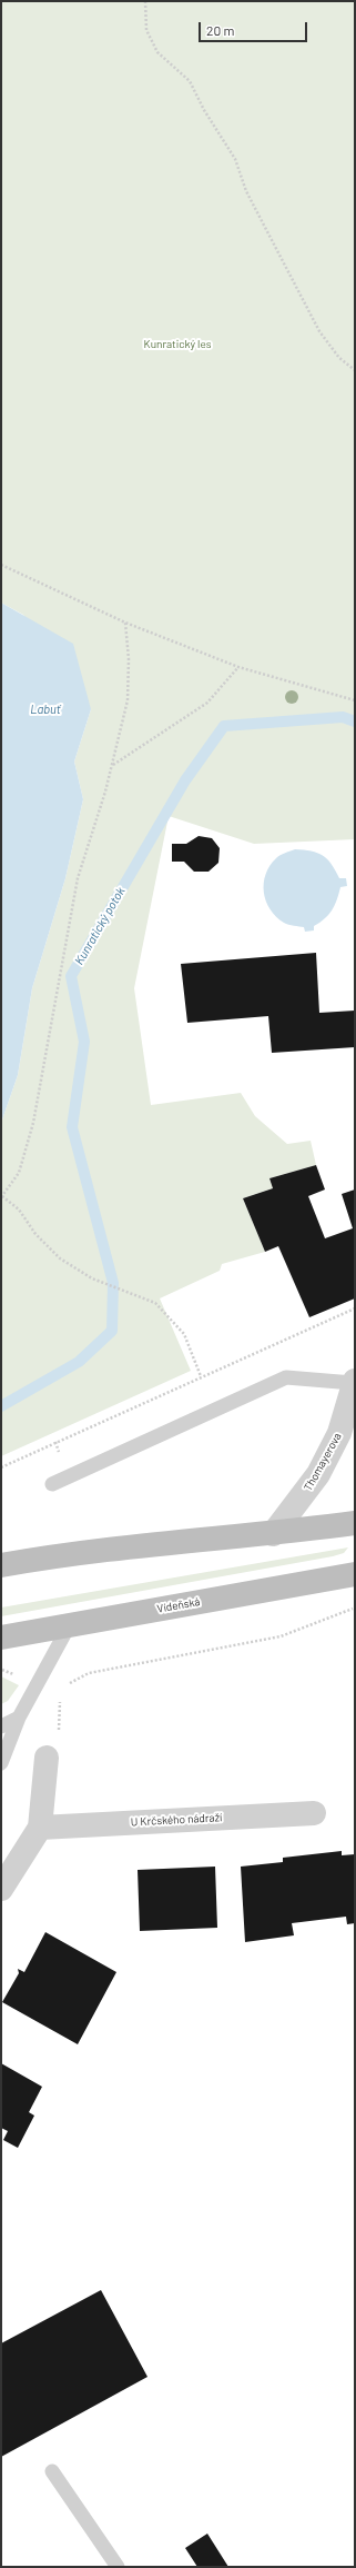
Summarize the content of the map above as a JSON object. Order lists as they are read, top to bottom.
{
  "streets": {
    "main road": ["Vídeňská"],
    "street": ["Thomayerova", "U Krčského nádraží"]
  },
  "water": ["Labuť", "Kunratický potok"],
  "parks": ["Kunratický les"],
  "scale_bar": "20 m"
}
